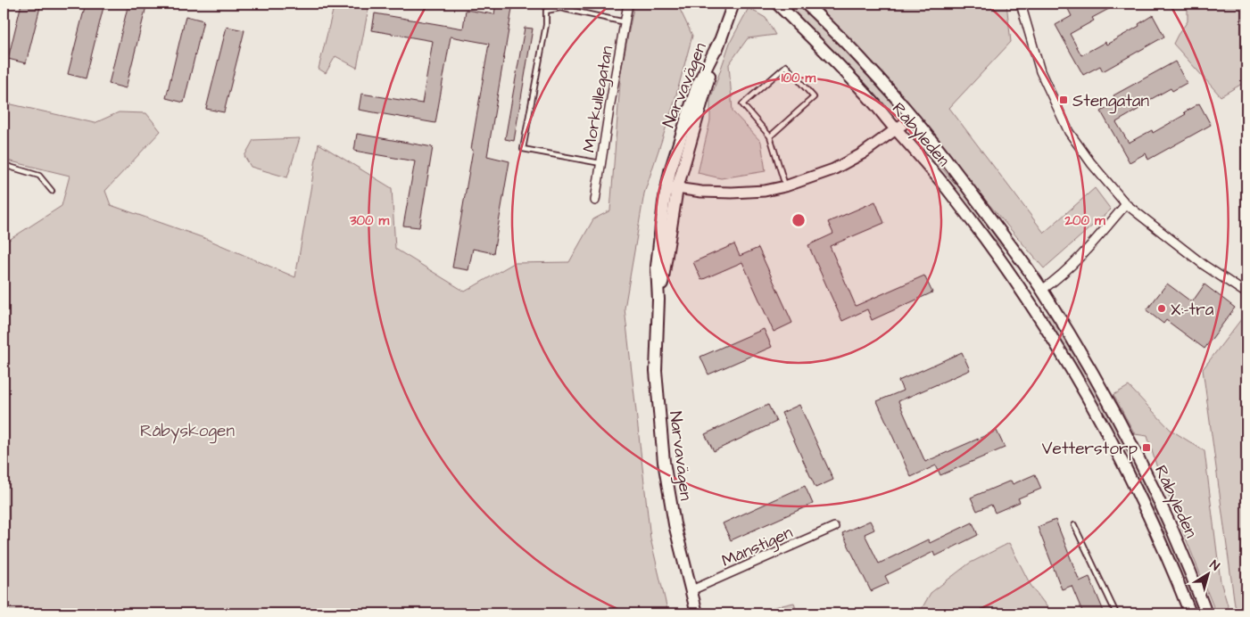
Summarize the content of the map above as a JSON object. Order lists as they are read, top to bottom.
{
  "streets": {
    "main road": ["Narvavägen", "Råbyleden"],
    "street": ["Morkullegatan", "Månstigen"]
  },
  "crossings": [
    ["Narvavägen", "Månstigen"]
  ],
  "parks": ["Råbyskogen"],
  "places": {
    "transit": ["Stengatan", "Vetterstorp"],
    "other": ["X:-tra"]
  },
  "north": "top right",
  "rings": ["100 m", "200 m", "300 m"]
}
